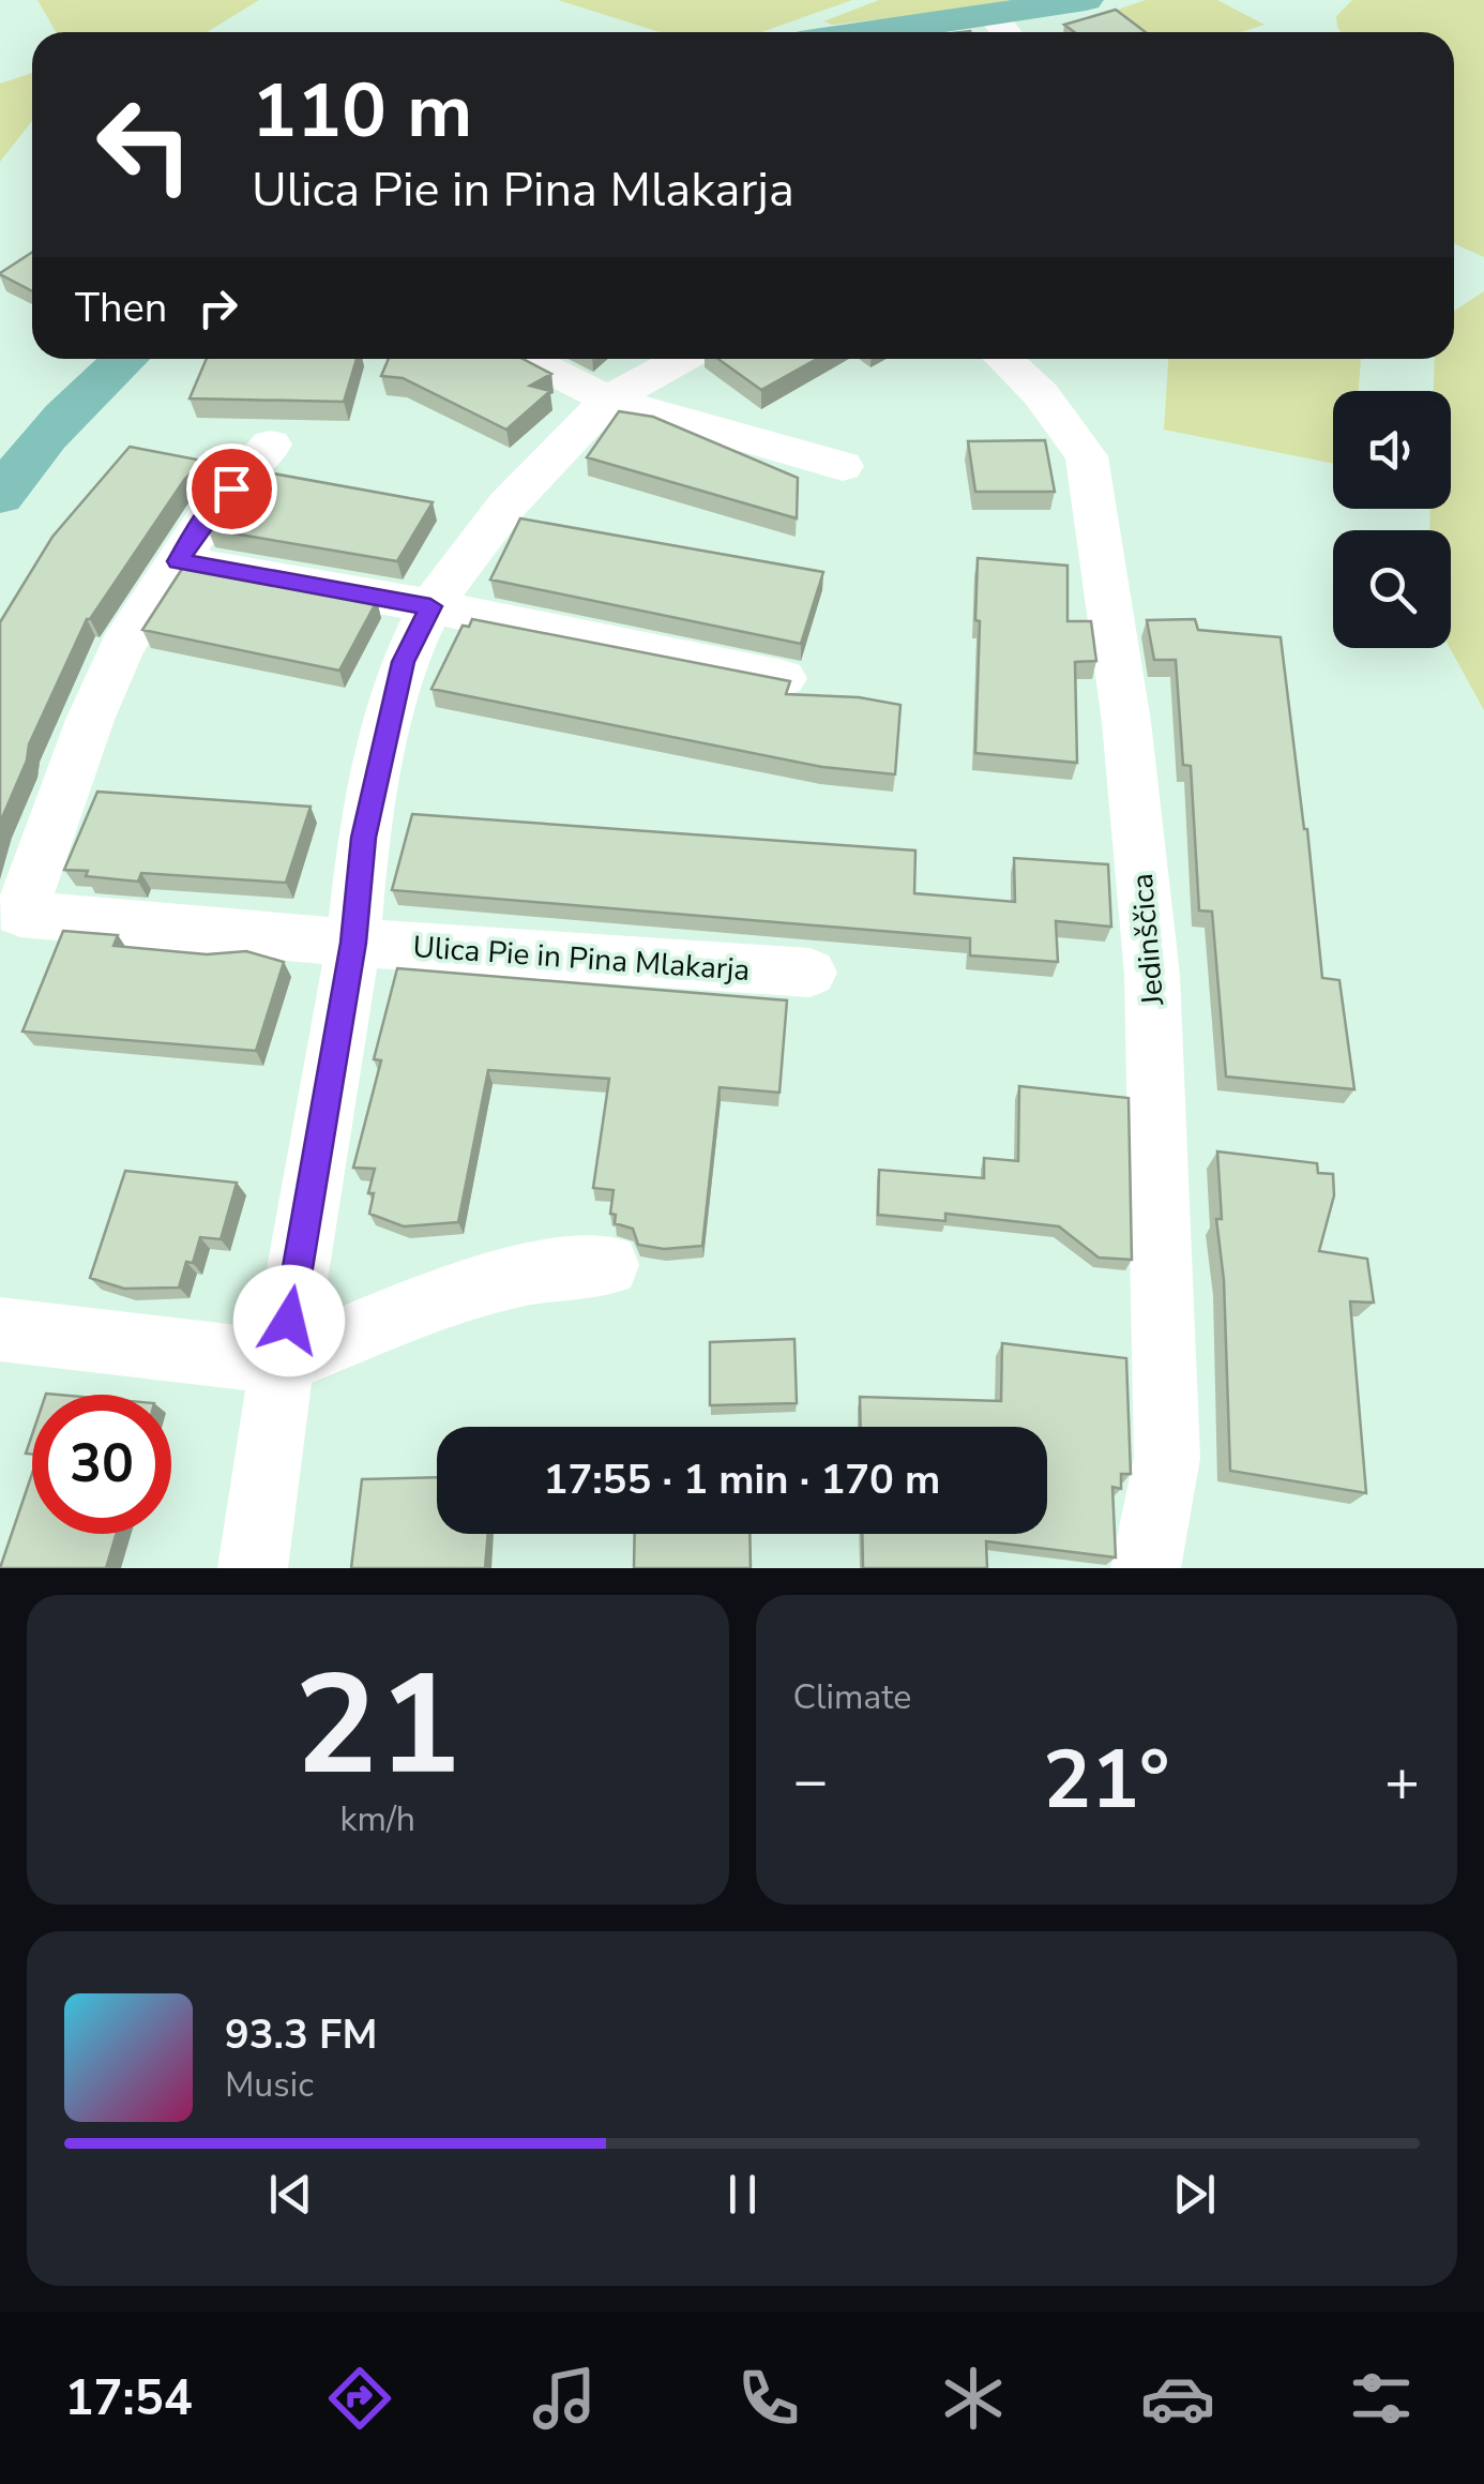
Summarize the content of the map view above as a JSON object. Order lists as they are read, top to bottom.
{
  "streets": {
    "street": ["Jedinščica", "Ulica Pie in Pina Mlakarja"]
  },
  "page": {
    "turn": ["110 m", "Ulica Pie in Pina Mlakarja"],
    "then": "Then",
    "limit": "30",
    "trip": "17:55 · 1 min · 170 m",
    "tile": [
      ["21", "km/h"],
      "Climate"
    ],
    "heat": ["−", "21°", "+"],
    "song": ["93.3 FM", "Music"],
    "tabs": "17:54"
  }
}
